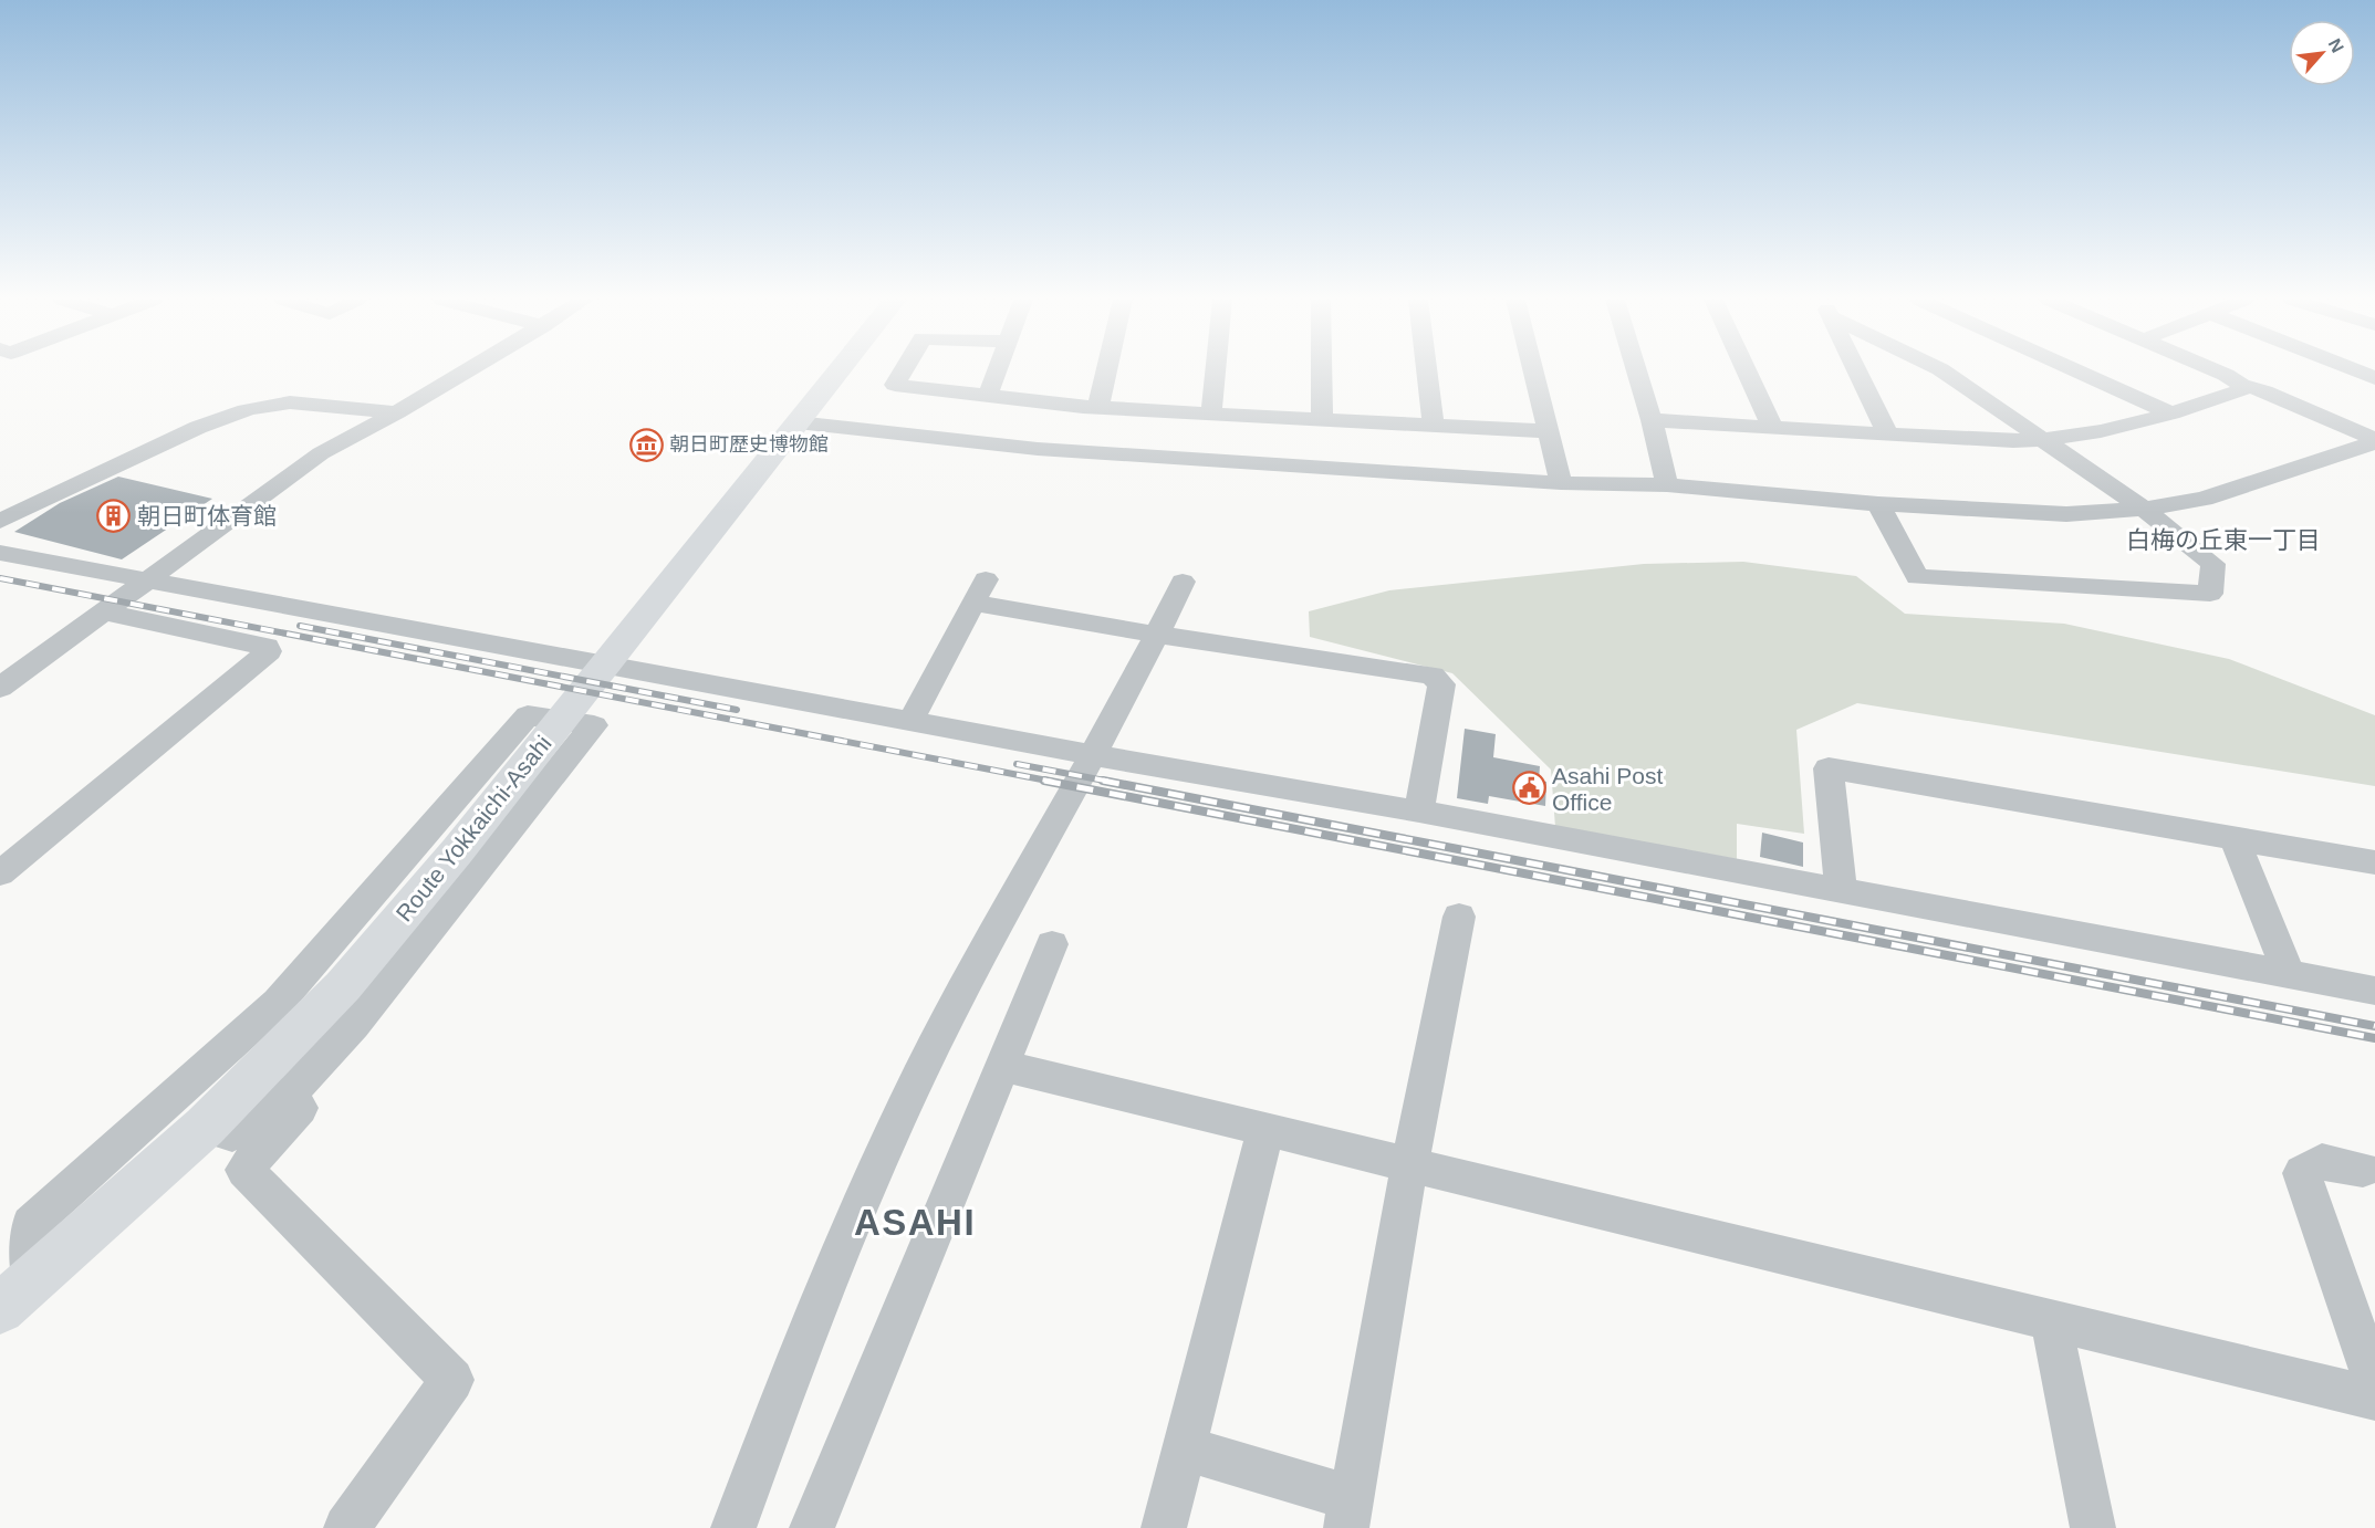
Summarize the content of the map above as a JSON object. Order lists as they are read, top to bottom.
{
  "streets": {
    "main road": ["Route Yokkaichi-Asahi"]
  },
  "districts": ["白梅の丘東一丁目", "ASAHI"],
  "places": {
    "museum": ["朝日町歴史博物館"],
    "building": ["朝日町体育館"],
    "public building": ["Asahi Post Office"]
  },
  "north": "top right"
}
